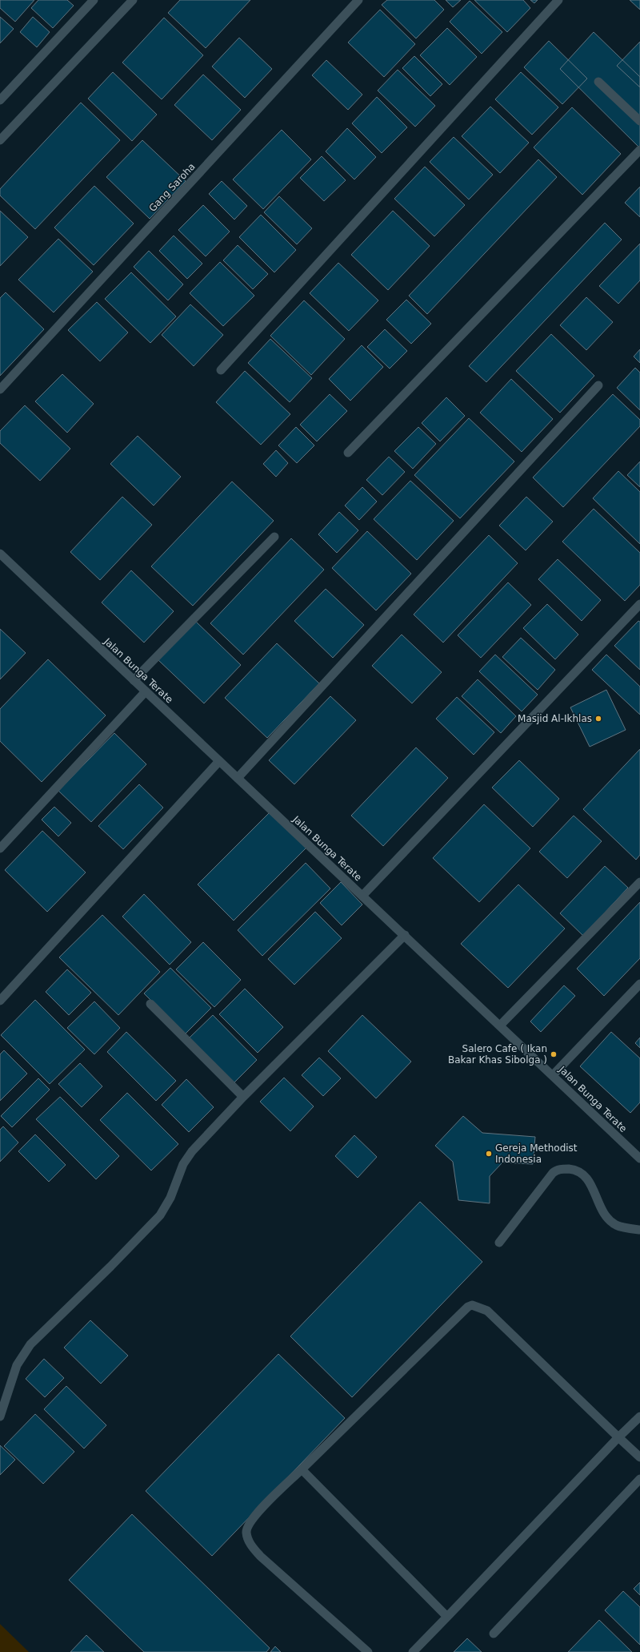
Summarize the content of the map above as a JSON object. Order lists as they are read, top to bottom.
{
  "streets": {
    "street": ["Gang Saroha", "Jalan Bunga Terate"]
  },
  "places": ["Masjid Al-Ikhlas", "Salero Cafe ( Ikan Bakar Khas Sibolga )", "Gereja Methodist Indonesia"]
}
